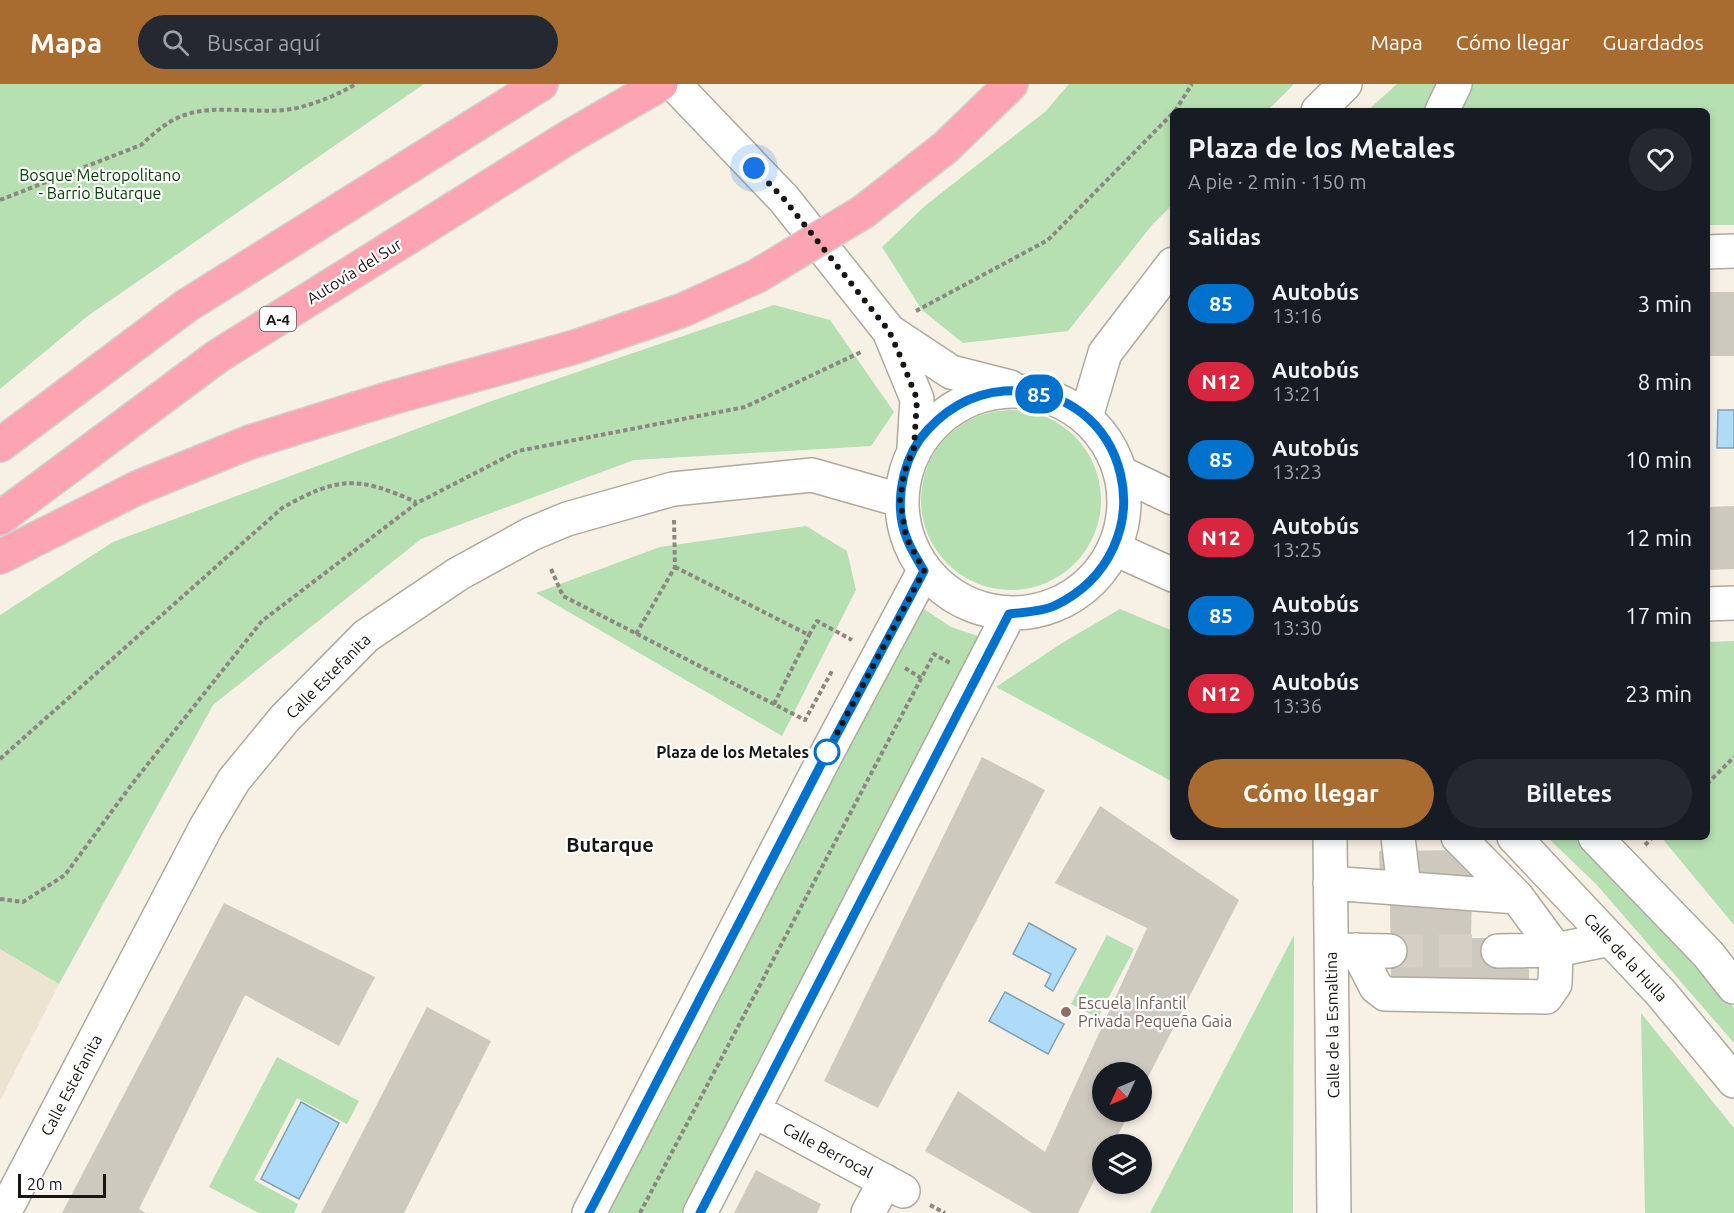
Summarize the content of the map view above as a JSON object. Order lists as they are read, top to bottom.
{
  "streets": {
    "highway": ["Autovía del Sur", "A-4"],
    "street": [
      "Calle Estefanita",
      "Calle de la Hulla",
      "Calle de la Esmaltina",
      "Calle Berrocal"
    ]
  },
  "districts": ["Butarque"],
  "parks": ["Bosque Metropolitano - Barrio Butarque"],
  "places": ["Plaza de los Metales", "Escuela Infantil Privada Pequeña Gaia"],
  "lines": ["bus line 85"],
  "scale_bar": "20 m",
  "north": "bottom left",
  "page": {
    "header": "Mapa",
    "search": "Buscar aquí",
    "nav": ["Mapa", "Cómo llegar", "Guardados"],
    "on_map": "85",
    "heading": [
      ["Plaza de los Metales", "A pie · 2 min · 150 m"],
      "Salidas"
    ],
    "list": [
      {
        "mark": "85",
        "name": "Autobús",
        "note": "13:16",
        "value": "3 min"
      },
      {
        "mark": "N12",
        "name": "Autobús",
        "note": "13:21",
        "value": "8 min"
      },
      {
        "mark": "85",
        "name": "Autobús",
        "note": "13:23",
        "value": "10 min"
      },
      {
        "mark": "N12",
        "name": "Autobús",
        "note": "13:25",
        "value": "12 min"
      },
      {
        "mark": "85",
        "name": "Autobús",
        "note": "13:30",
        "value": "17 min"
      },
      {
        "mark": "N12",
        "name": "Autobús",
        "note": "13:36",
        "value": "23 min"
      }
    ],
    "buttons": ["Cómo llegar", "Billetes"],
    "scale": "20 m"
  }
}
